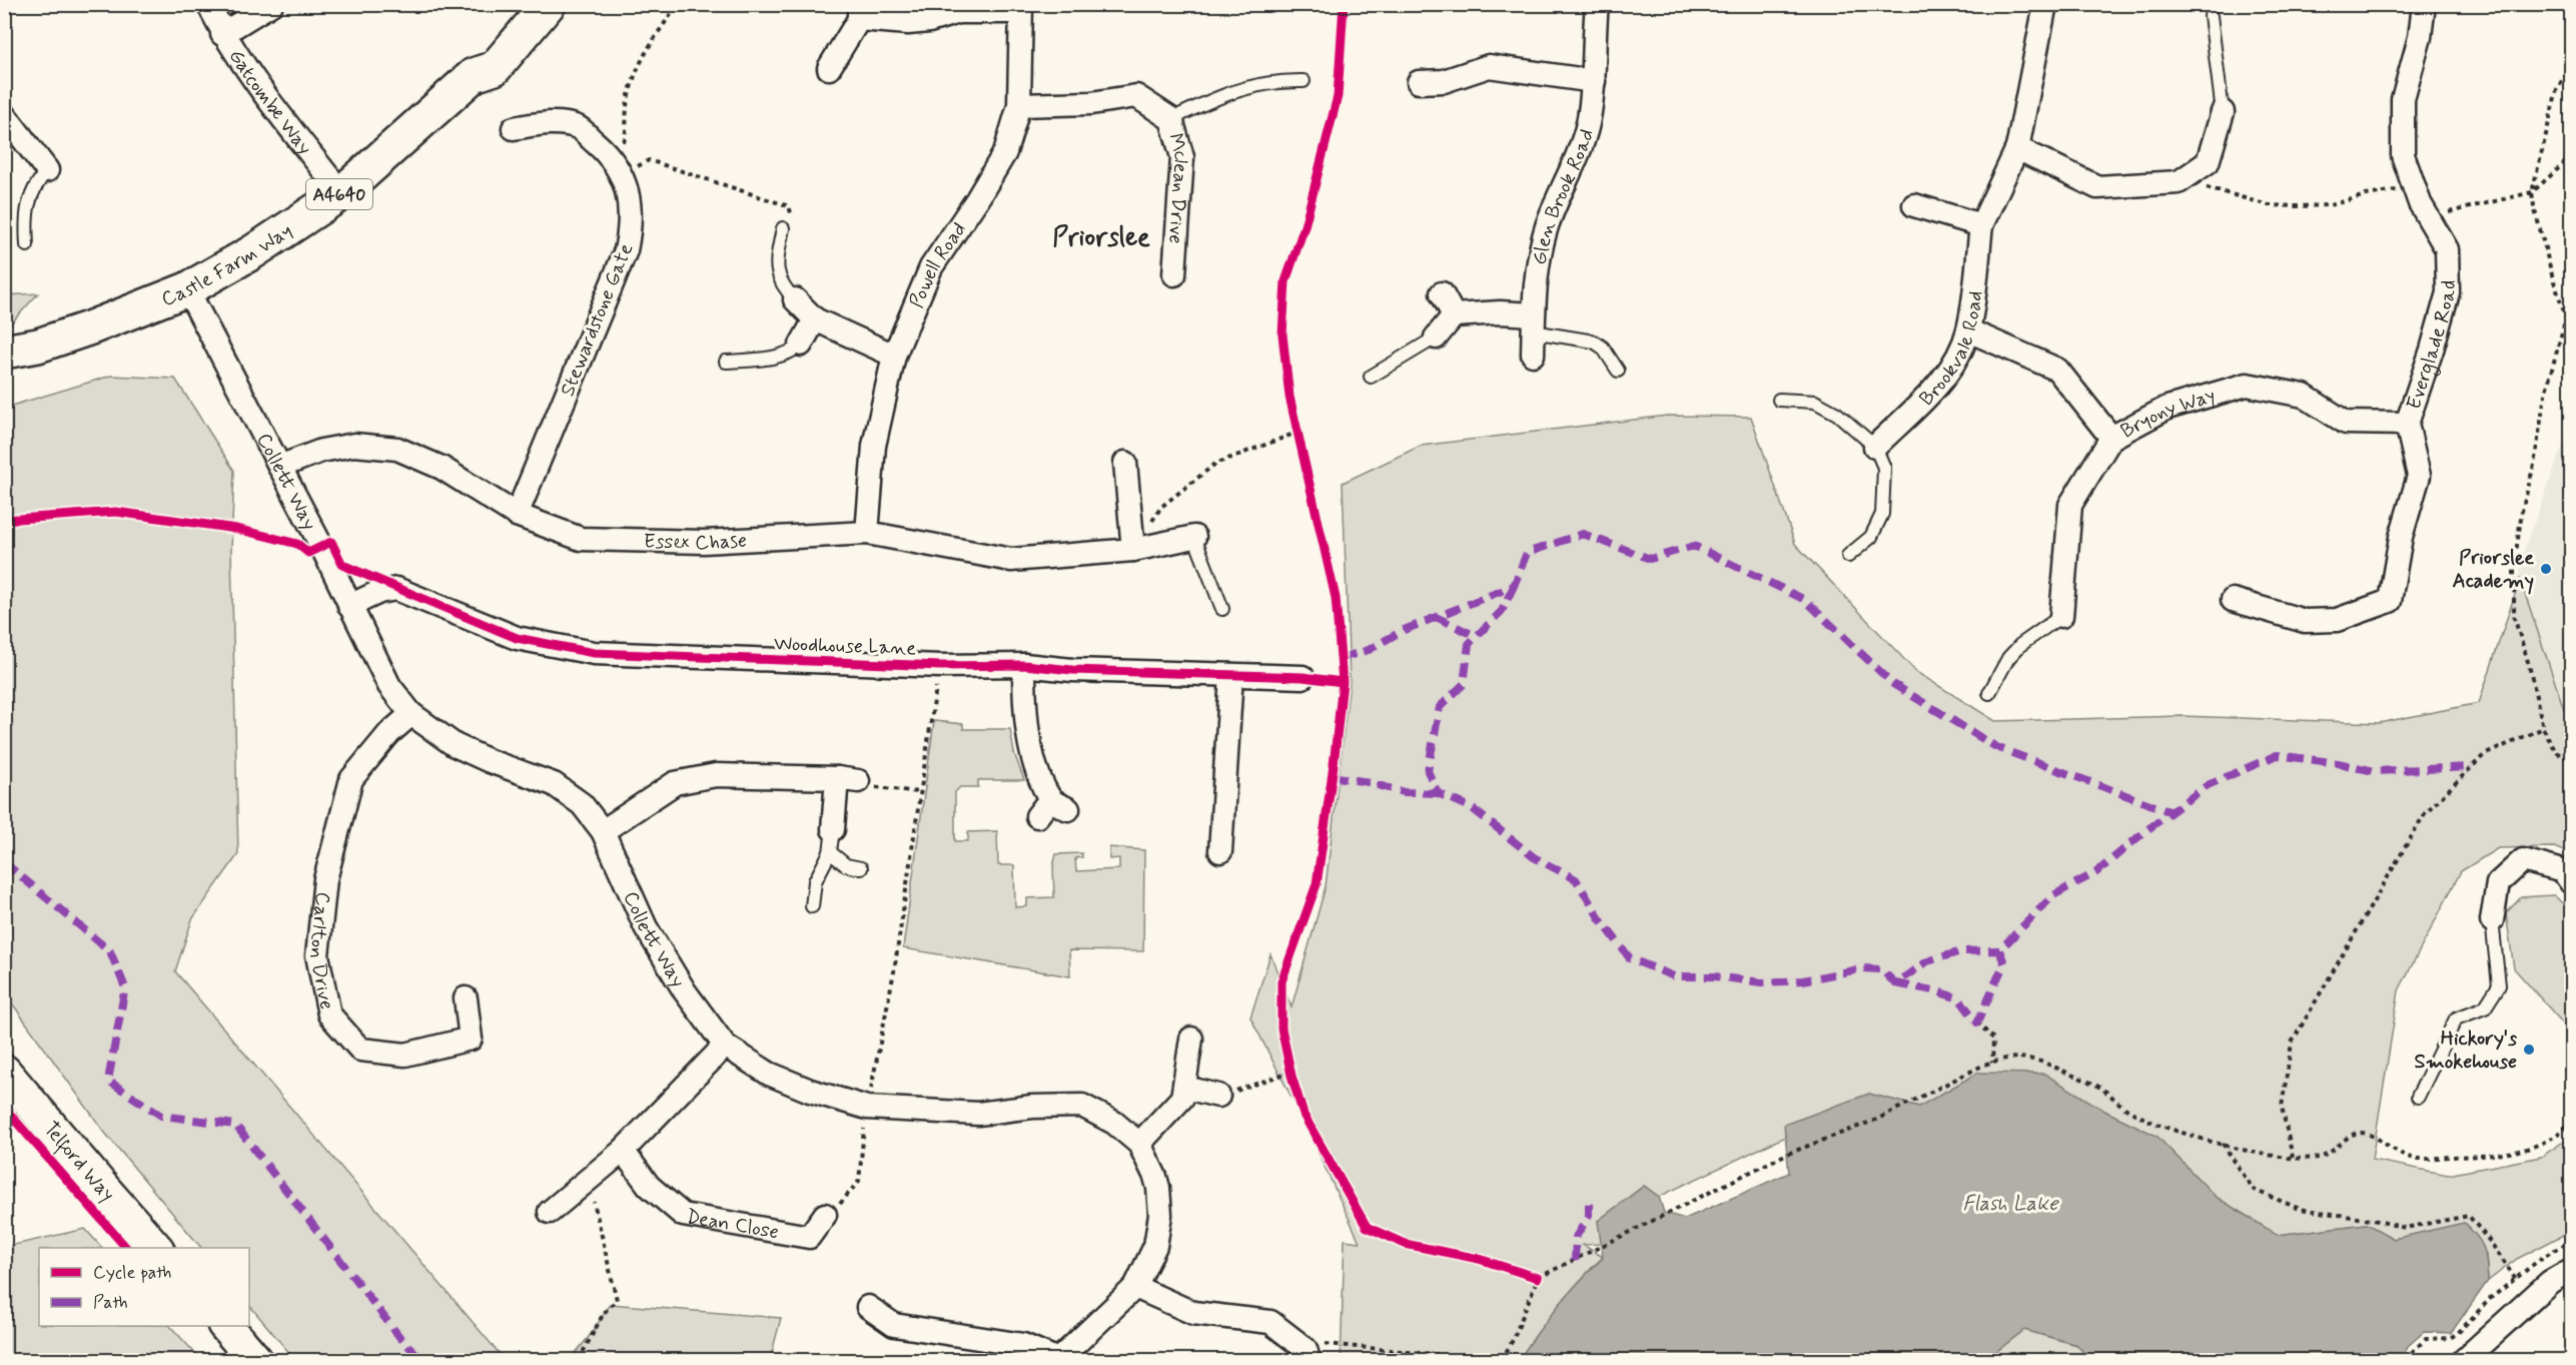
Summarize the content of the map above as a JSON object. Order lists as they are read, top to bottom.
{
  "streets": {
    "main road": ["A4640", "Castle Farm Way", "Telford Way"],
    "street": [
      "Gatcombe Way",
      "Mclean Drive",
      "Glen Brook Road",
      "Powell Road",
      "Stewardstone Gate",
      "Brookvale Road",
      "Everglade Road",
      "Bryony Way",
      "Collett Way",
      "Essex Chase",
      "Woodhouse Lane",
      "Carlton Drive",
      "Dean Close"
    ]
  },
  "crossings": [
    ["Gatcombe Way", "Castle Farm Way"],
    ["Mclean Drive", "Powell Road"],
    ["A4640", "Castle Farm Way"],
    ["Castle Farm Way", "Collett Way"],
    ["Powell Road", "Essex Chase"],
    ["Stewardstone Gate", "Essex Chase"],
    ["Everglade Road", "Bryony Way"],
    ["Collett Way", "Essex Chase"],
    ["Collett Way", "Woodhouse Lane"],
    ["Collett Way", "Carlton Drive"]
  ],
  "districts": ["Priorslee"],
  "water": ["Flash Lake"],
  "places": ["Priorslee Academy", "Hickory's Smokehouse"],
  "legend": ["Cycle path", "Path"]
}
